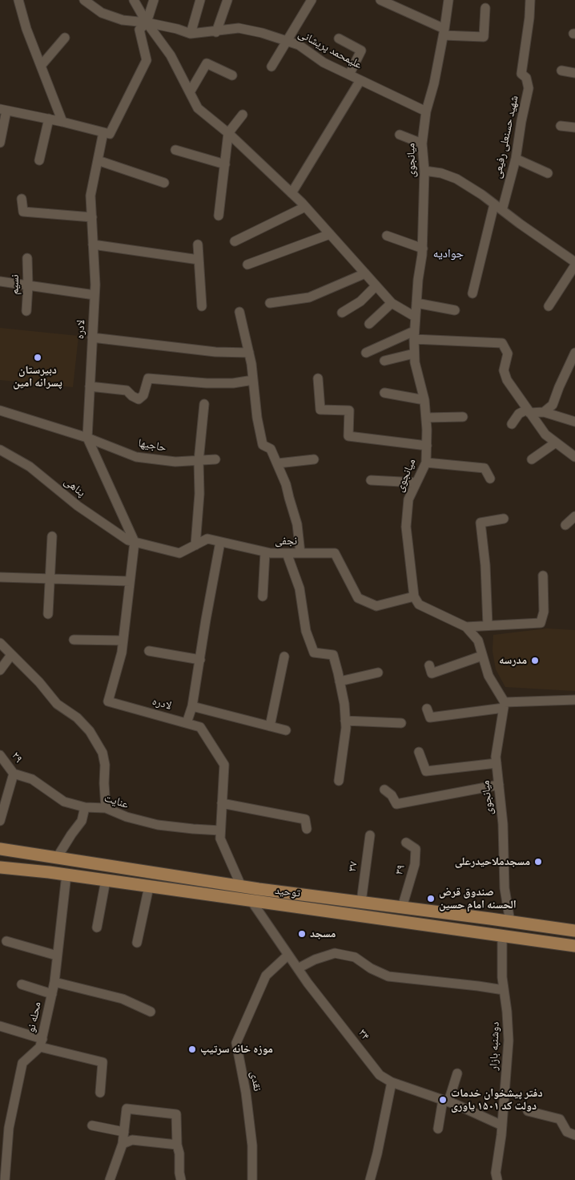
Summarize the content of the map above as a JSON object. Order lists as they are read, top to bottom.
{
  "streets": {
    "main road": ["توحید"],
    "street": [
      "علیمحمد پریشانی",
      "شهید حسنعلی رفیعی",
      "میانجوی",
      "نسیم",
      "لادره",
      "حاجیها",
      "پناهی",
      "نجفی",
      "۲۹",
      "عنایت",
      "۳۷",
      "۳۹",
      "محله نو",
      "۳۴",
      "دوشنبه بازار",
      "نقدی"
    ]
  },
  "crossings": [
    ["علیمحمد پریشانی", "میانجوی"],
    ["میانجوی", "نجفی"],
    ["میانجوی", "توحید"],
    ["لادره", "حاجیها"],
    ["لادره", "پناهی"],
    ["لادره", "نجفی"],
    ["لادره", "عنایت"],
    ["لادره", "توحید"],
    ["پناهی", "نجفی"],
    ["۲۹", "عنایت"],
    ["۳۷", "توحید"],
    ["۳۹", "توحید"],
    ["توحید", "محله نو"],
    ["توحید", "۳۴"],
    ["توحید", "دوشنبه بازار"],
    ["۳۴", "دوشنبه بازار"],
    ["۳۴", "نقدی"]
  ],
  "districts": ["جوادیه"],
  "places": [
    "دبیرستان پسرانه امین",
    "مدرسه",
    "مسجدملاحیدرعلی",
    "صندوق قرض الحسنه امام حسین",
    "مسجد",
    "موزه خانه سرتیپ",
    "دفتر پیشخوان خدمات دولت کد ۱۵۰۱ یاوری"
  ]
}
